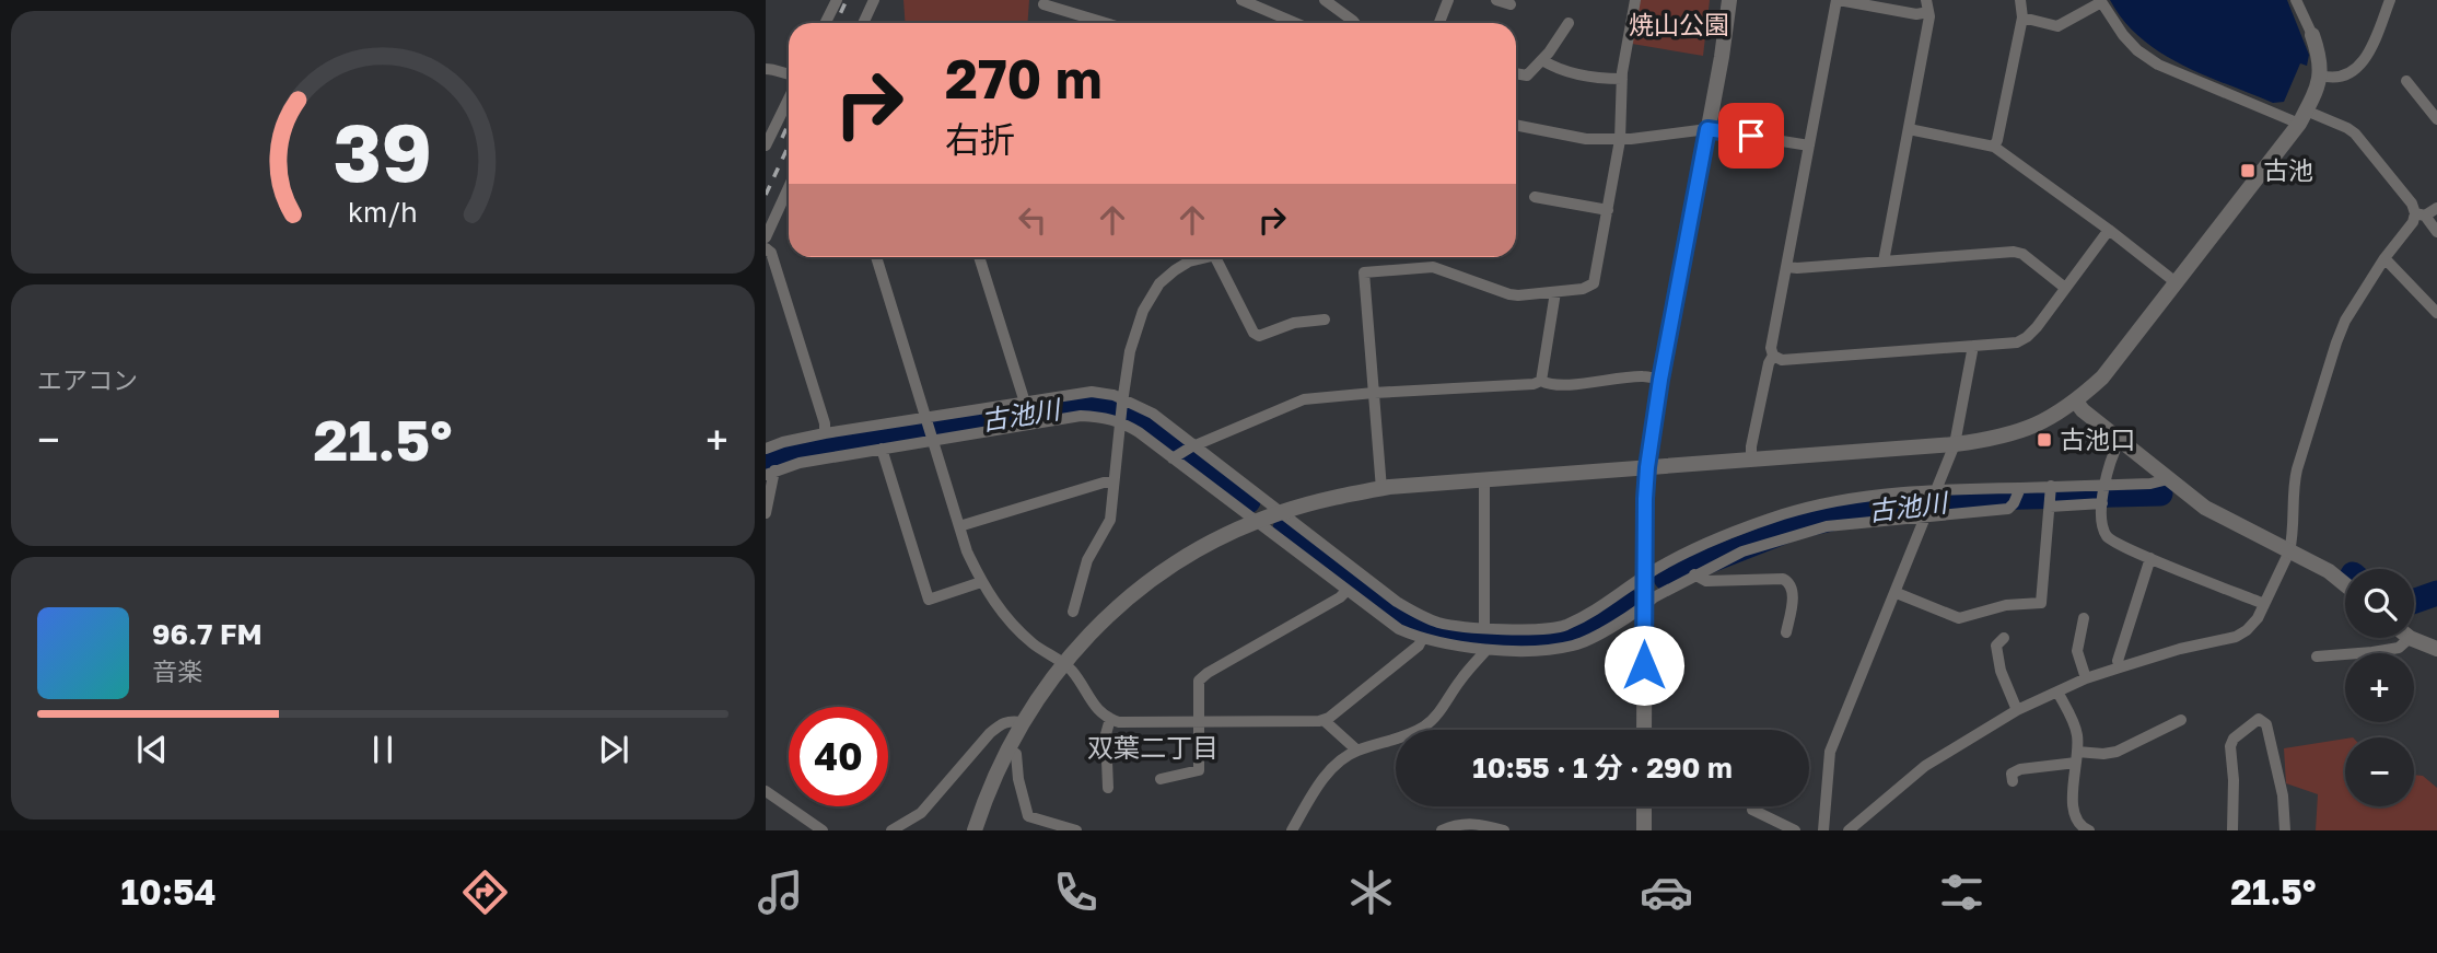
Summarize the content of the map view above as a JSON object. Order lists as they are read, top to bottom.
{
  "districts": ["双葉二丁目"],
  "water": ["古池川"],
  "parks": ["焼山公園"],
  "places": {
    "transit": ["古池", "古池口"]
  },
  "page": {
    "turn": ["270 m", "右折"],
    "tile": "エアコン",
    "heat": ["−", "21.5°", "+"],
    "map_buttons": ["+", "−"],
    "song": ["96.7 FM", "音楽"],
    "limit": "40",
    "trip": "10:55 · 1 分 · 290 m",
    "tabs": ["10:54", "21.5°"],
    "gauge": ["39", "km/h"]
  }
}
